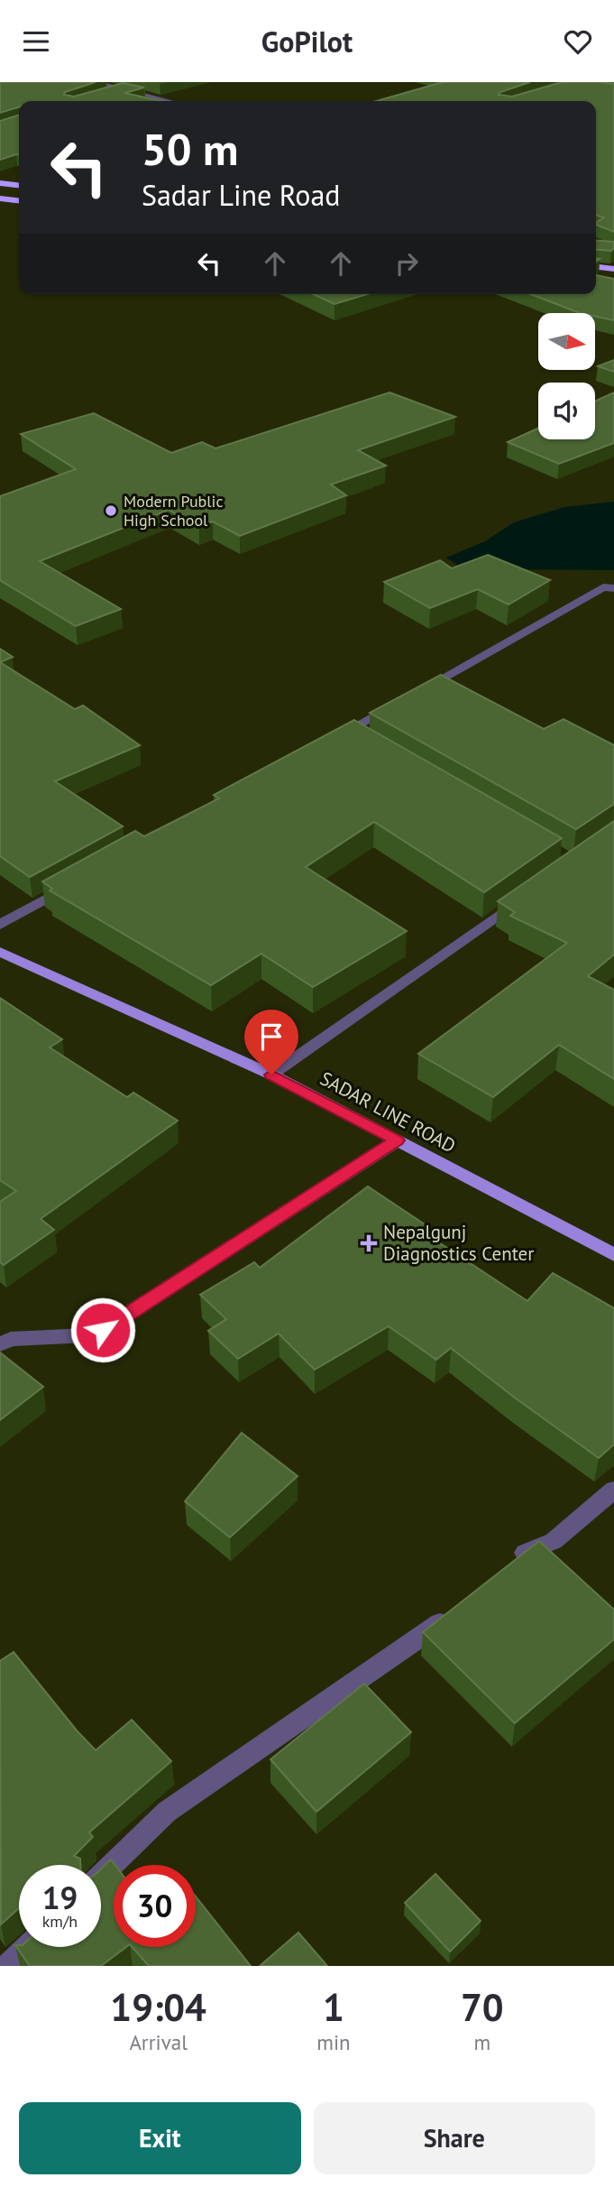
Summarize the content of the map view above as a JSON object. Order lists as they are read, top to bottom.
{
  "streets": {
    "main road": ["SADAR LINE ROAD"]
  },
  "places": {
    "other": ["Modern Public High School"],
    "health": ["Nepalgunj Diagnostics Center"]
  },
  "north": "right",
  "page": {
    "header": "GoPilot",
    "turn": ["50 m", "Sadar Line Road"],
    "speed": "19 km/h",
    "limit": "30",
    "eta": [
      "19:04",
      "Arrival",
      "1",
      "min",
      "70",
      "m"
    ],
    "buttons": ["Exit", "Share"]
  }
}
